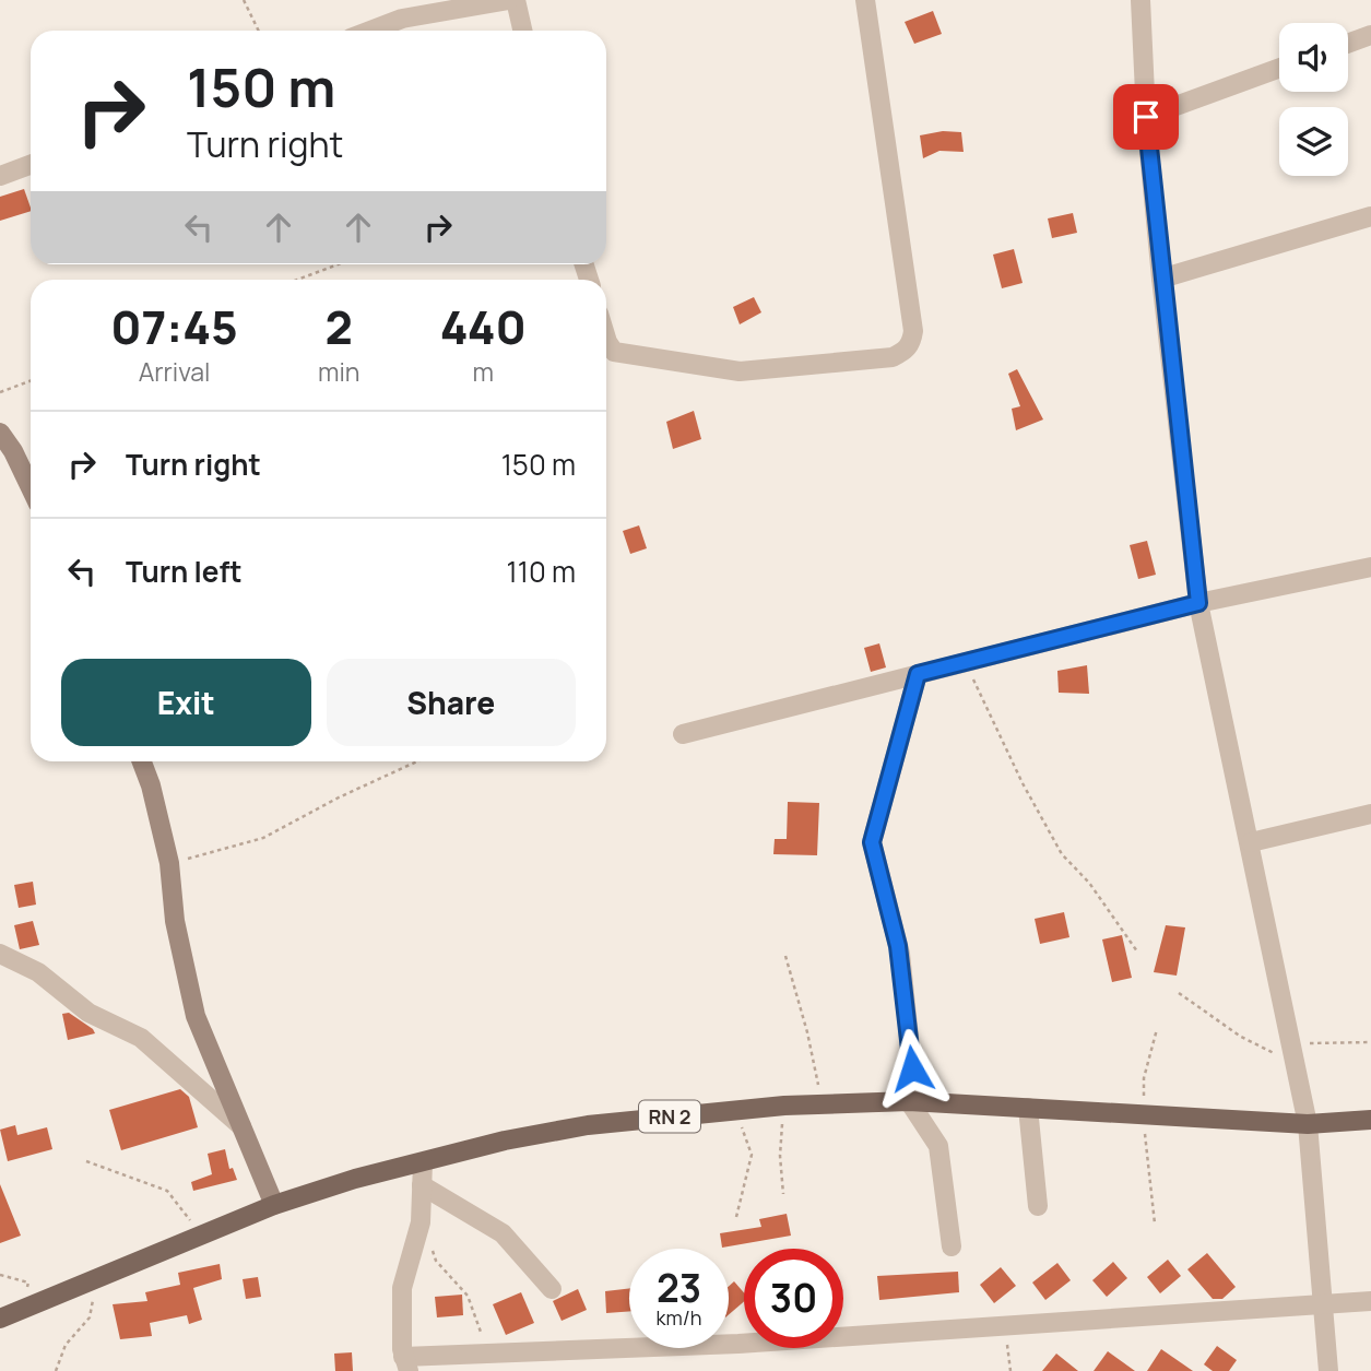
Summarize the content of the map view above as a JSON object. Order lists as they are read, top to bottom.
{
  "streets": {
    "main road": ["RN 2"]
  },
  "page": {
    "turn": ["150 m", "Turn right"],
    "eta": [
      "07:45",
      "Arrival",
      "2",
      "min",
      "440",
      "m"
    ],
    "list": [
      {
        "name": "Turn right",
        "value": "150 m"
      },
      {
        "name": "Turn left",
        "value": "110 m"
      }
    ],
    "buttons": ["Exit", "Share"],
    "speed": "23 km/h",
    "limit": "30"
  }
}
